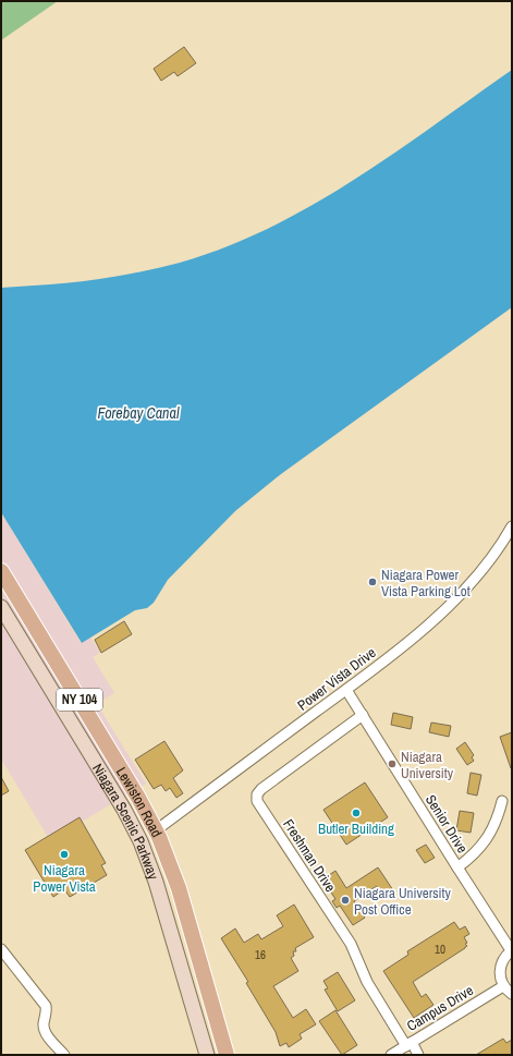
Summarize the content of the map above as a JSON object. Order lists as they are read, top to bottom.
{
  "streets": {
    "main road": ["NY 104", "Lewiston Road", "Niagara Scenic Parkway"],
    "street": [
      "Power Vista Drive",
      "Senior Drive",
      "Freshman Drive",
      "Campus Drive"
    ]
  },
  "crossings": [
    ["Power Vista Drive", "Lewiston Road"],
    ["Power Vista Drive", "Senior Drive"],
    ["Senior Drive", "Freshman Drive"],
    ["Freshman Drive", "Campus Drive"]
  ],
  "water": ["Forebay Canal"],
  "places": [
    "Niagara Power Vista Parking Lot",
    "Niagara University",
    "Butler Building",
    "Niagara Power Vista",
    "Niagara University Post Office"
  ],
  "house_numbers": ["10", "16"]
}
